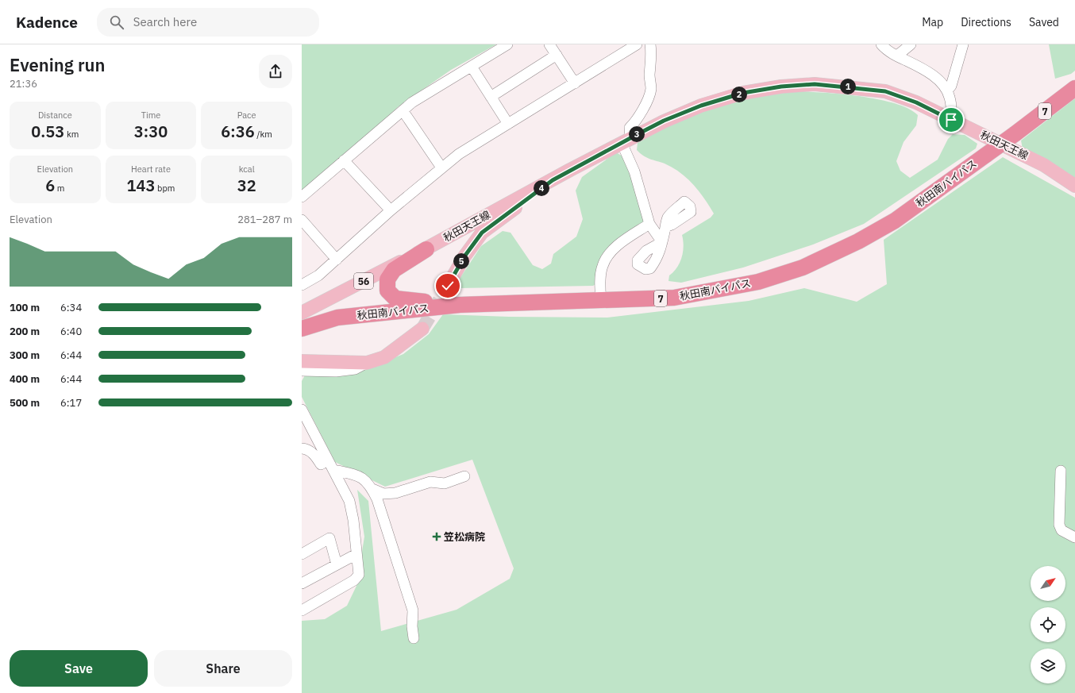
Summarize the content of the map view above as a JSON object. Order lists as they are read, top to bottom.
{
  "streets": {
    "highway": ["7", "秋田南バイパス"],
    "main road": ["秋田天王線", "56"]
  },
  "places": {
    "health": ["笠松病院"]
  },
  "north": "top right",
  "page": {
    "header": "Kadence",
    "search": "Search here",
    "nav": ["Map", "Directions", "Saved"],
    "heading": ["Evening run", "21:36"],
    "pins": [
      "1",
      "2",
      "3",
      "4",
      "5"
    ],
    "stats": [
      ["Distance", "0.53 km"],
      ["Time", "3:30"],
      ["Pace", "6:36 /km"],
      ["Elevation", "6 m"],
      ["Heart rate", "143 bpm"],
      ["kcal", "32"]
    ],
    "chart": ["Elevation", "281–287 m"],
    "list": [
      {
        "name": "100 m",
        "note": "6:34"
      },
      {
        "name": "200 m",
        "note": "6:40"
      },
      {
        "name": "300 m",
        "note": "6:44"
      },
      {
        "name": "400 m",
        "note": "6:44"
      },
      {
        "name": "500 m",
        "note": "6:17"
      }
    ],
    "buttons": ["Save", "Share"]
  }
}
